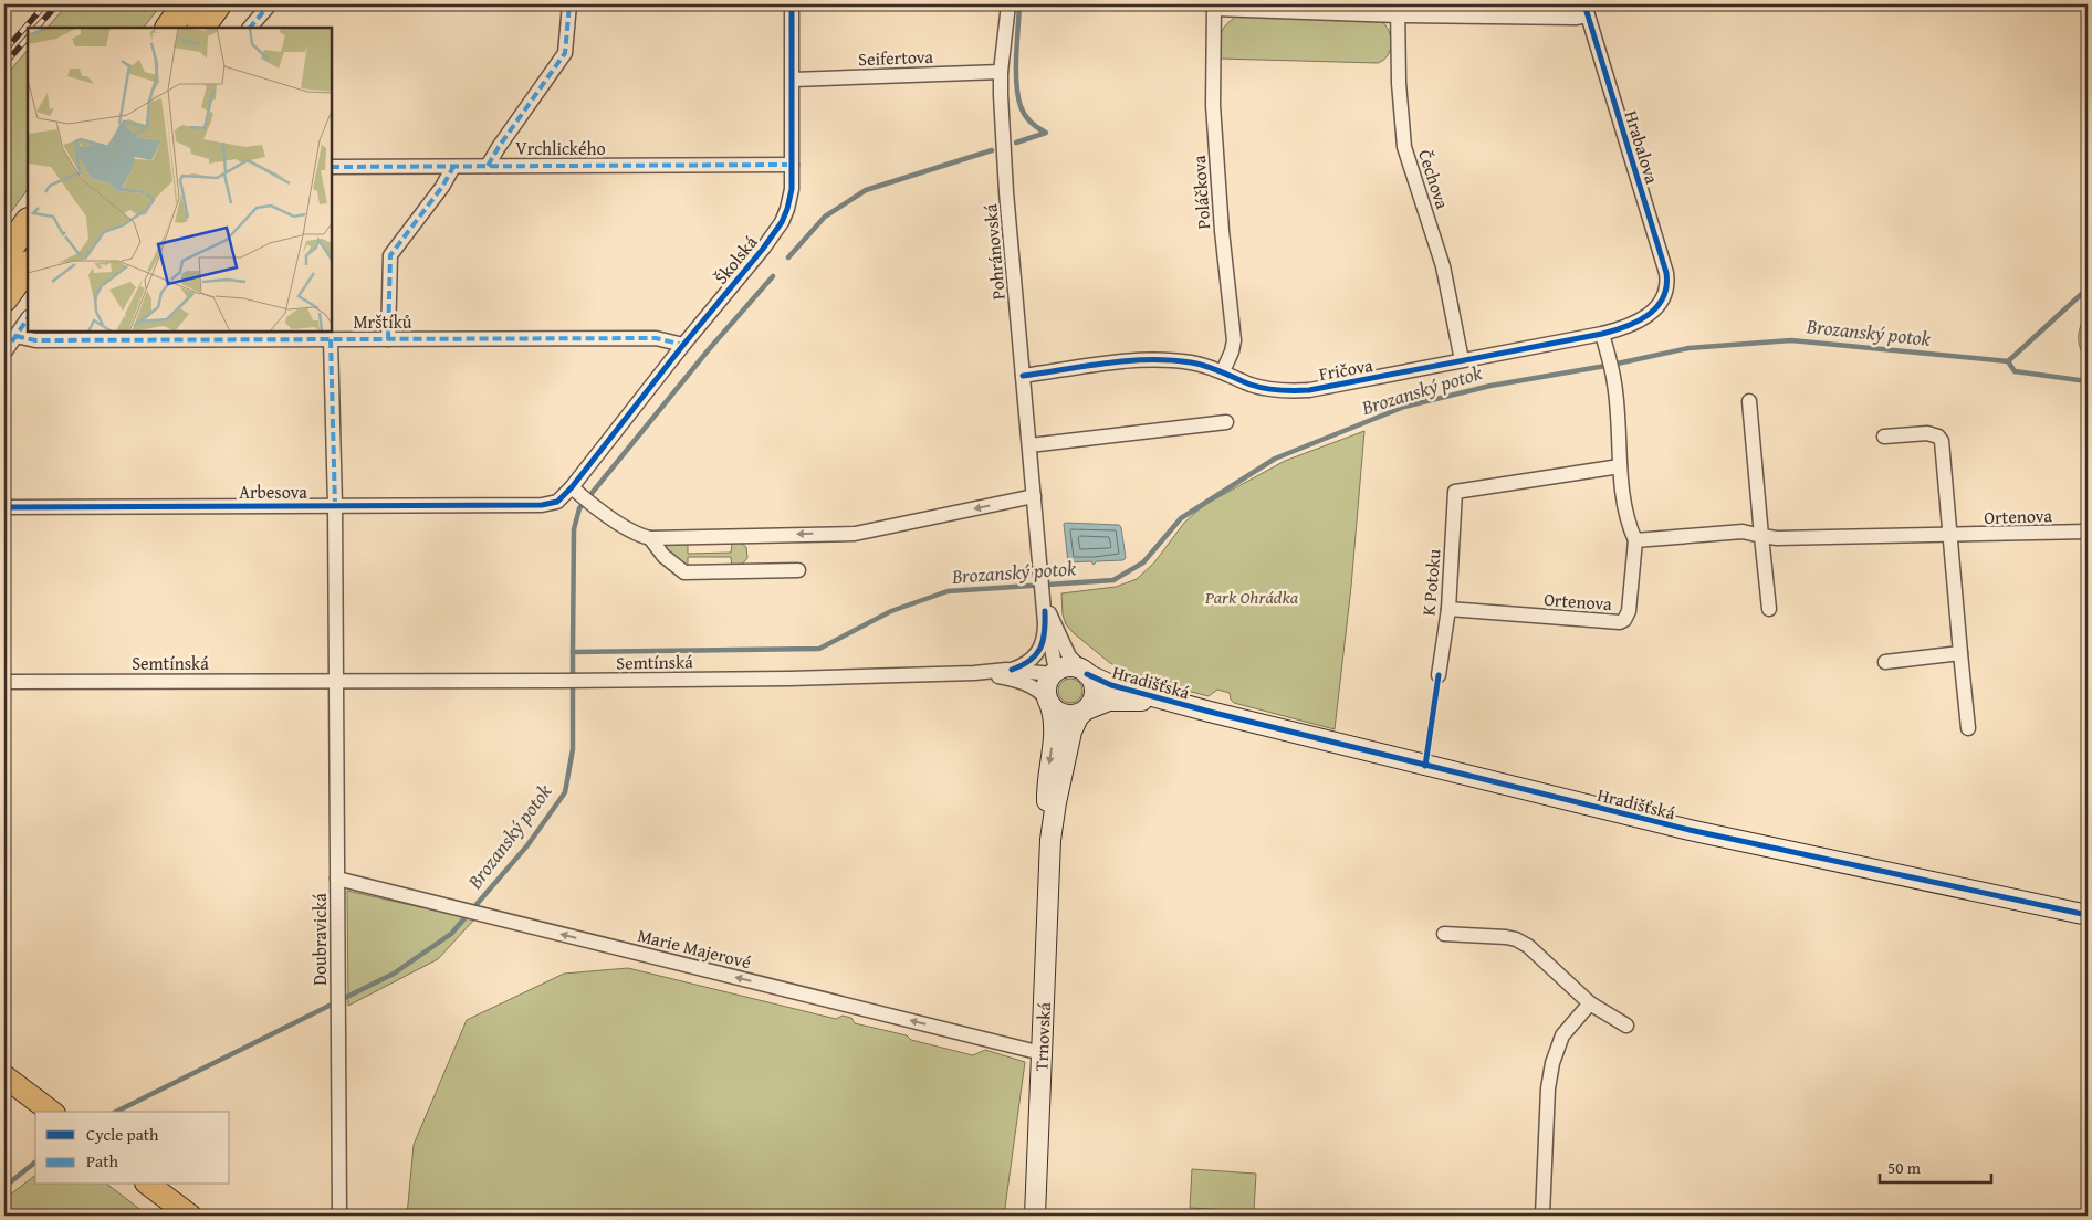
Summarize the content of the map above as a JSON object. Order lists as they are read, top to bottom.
{
  "streets": {
    "street": [
      "Seifertova",
      "Hrabalova",
      "Vrchlického",
      "Čechova",
      "Poláčkova",
      "Pohránovská",
      "Školská",
      "Mrštíků",
      "Fričova",
      "Arbesova",
      "Ortenova",
      "K Potoku",
      "Semtínská",
      "Hradišťská",
      "Doubravická",
      "Marie Majerové",
      "Trnovská"
    ]
  },
  "crossings": [
    ["Seifertova", "Pohránovská"],
    ["Seifertova", "Školská"],
    ["Hrabalova", "Poláčkova"],
    ["Hrabalova", "Fričova"],
    ["Vrchlického", "Školská"],
    ["Čechova", "Poláčkova"],
    ["Čechova", "Fričova"],
    ["Poláčkova", "Fričova"],
    ["Pohránovská", "Fričova"],
    ["Pohránovská", "Semtínská"],
    ["Pohránovská", "Hradišťská"],
    ["Pohránovská", "Trnovská"],
    ["Školská", "Mrštíků"],
    ["Školská", "Arbesova"],
    ["Fričova", "Ortenova"],
    ["Ortenova", "K Potoku"],
    ["Semtínská", "Hradišťská"],
    ["Semtínská", "Doubravická"],
    ["Semtínská", "Trnovská"],
    ["Hradišťská", "Trnovská"],
    ["Doubravická", "Marie Majerové"],
    ["Marie Majerové", "Trnovská"]
  ],
  "one_way": ["Marie Majerové"],
  "water": ["Brozanský potok"],
  "parks": ["Park Ohrádka"],
  "legend": ["Cycle path", "Path"],
  "scale_bar": "50 m"
}
